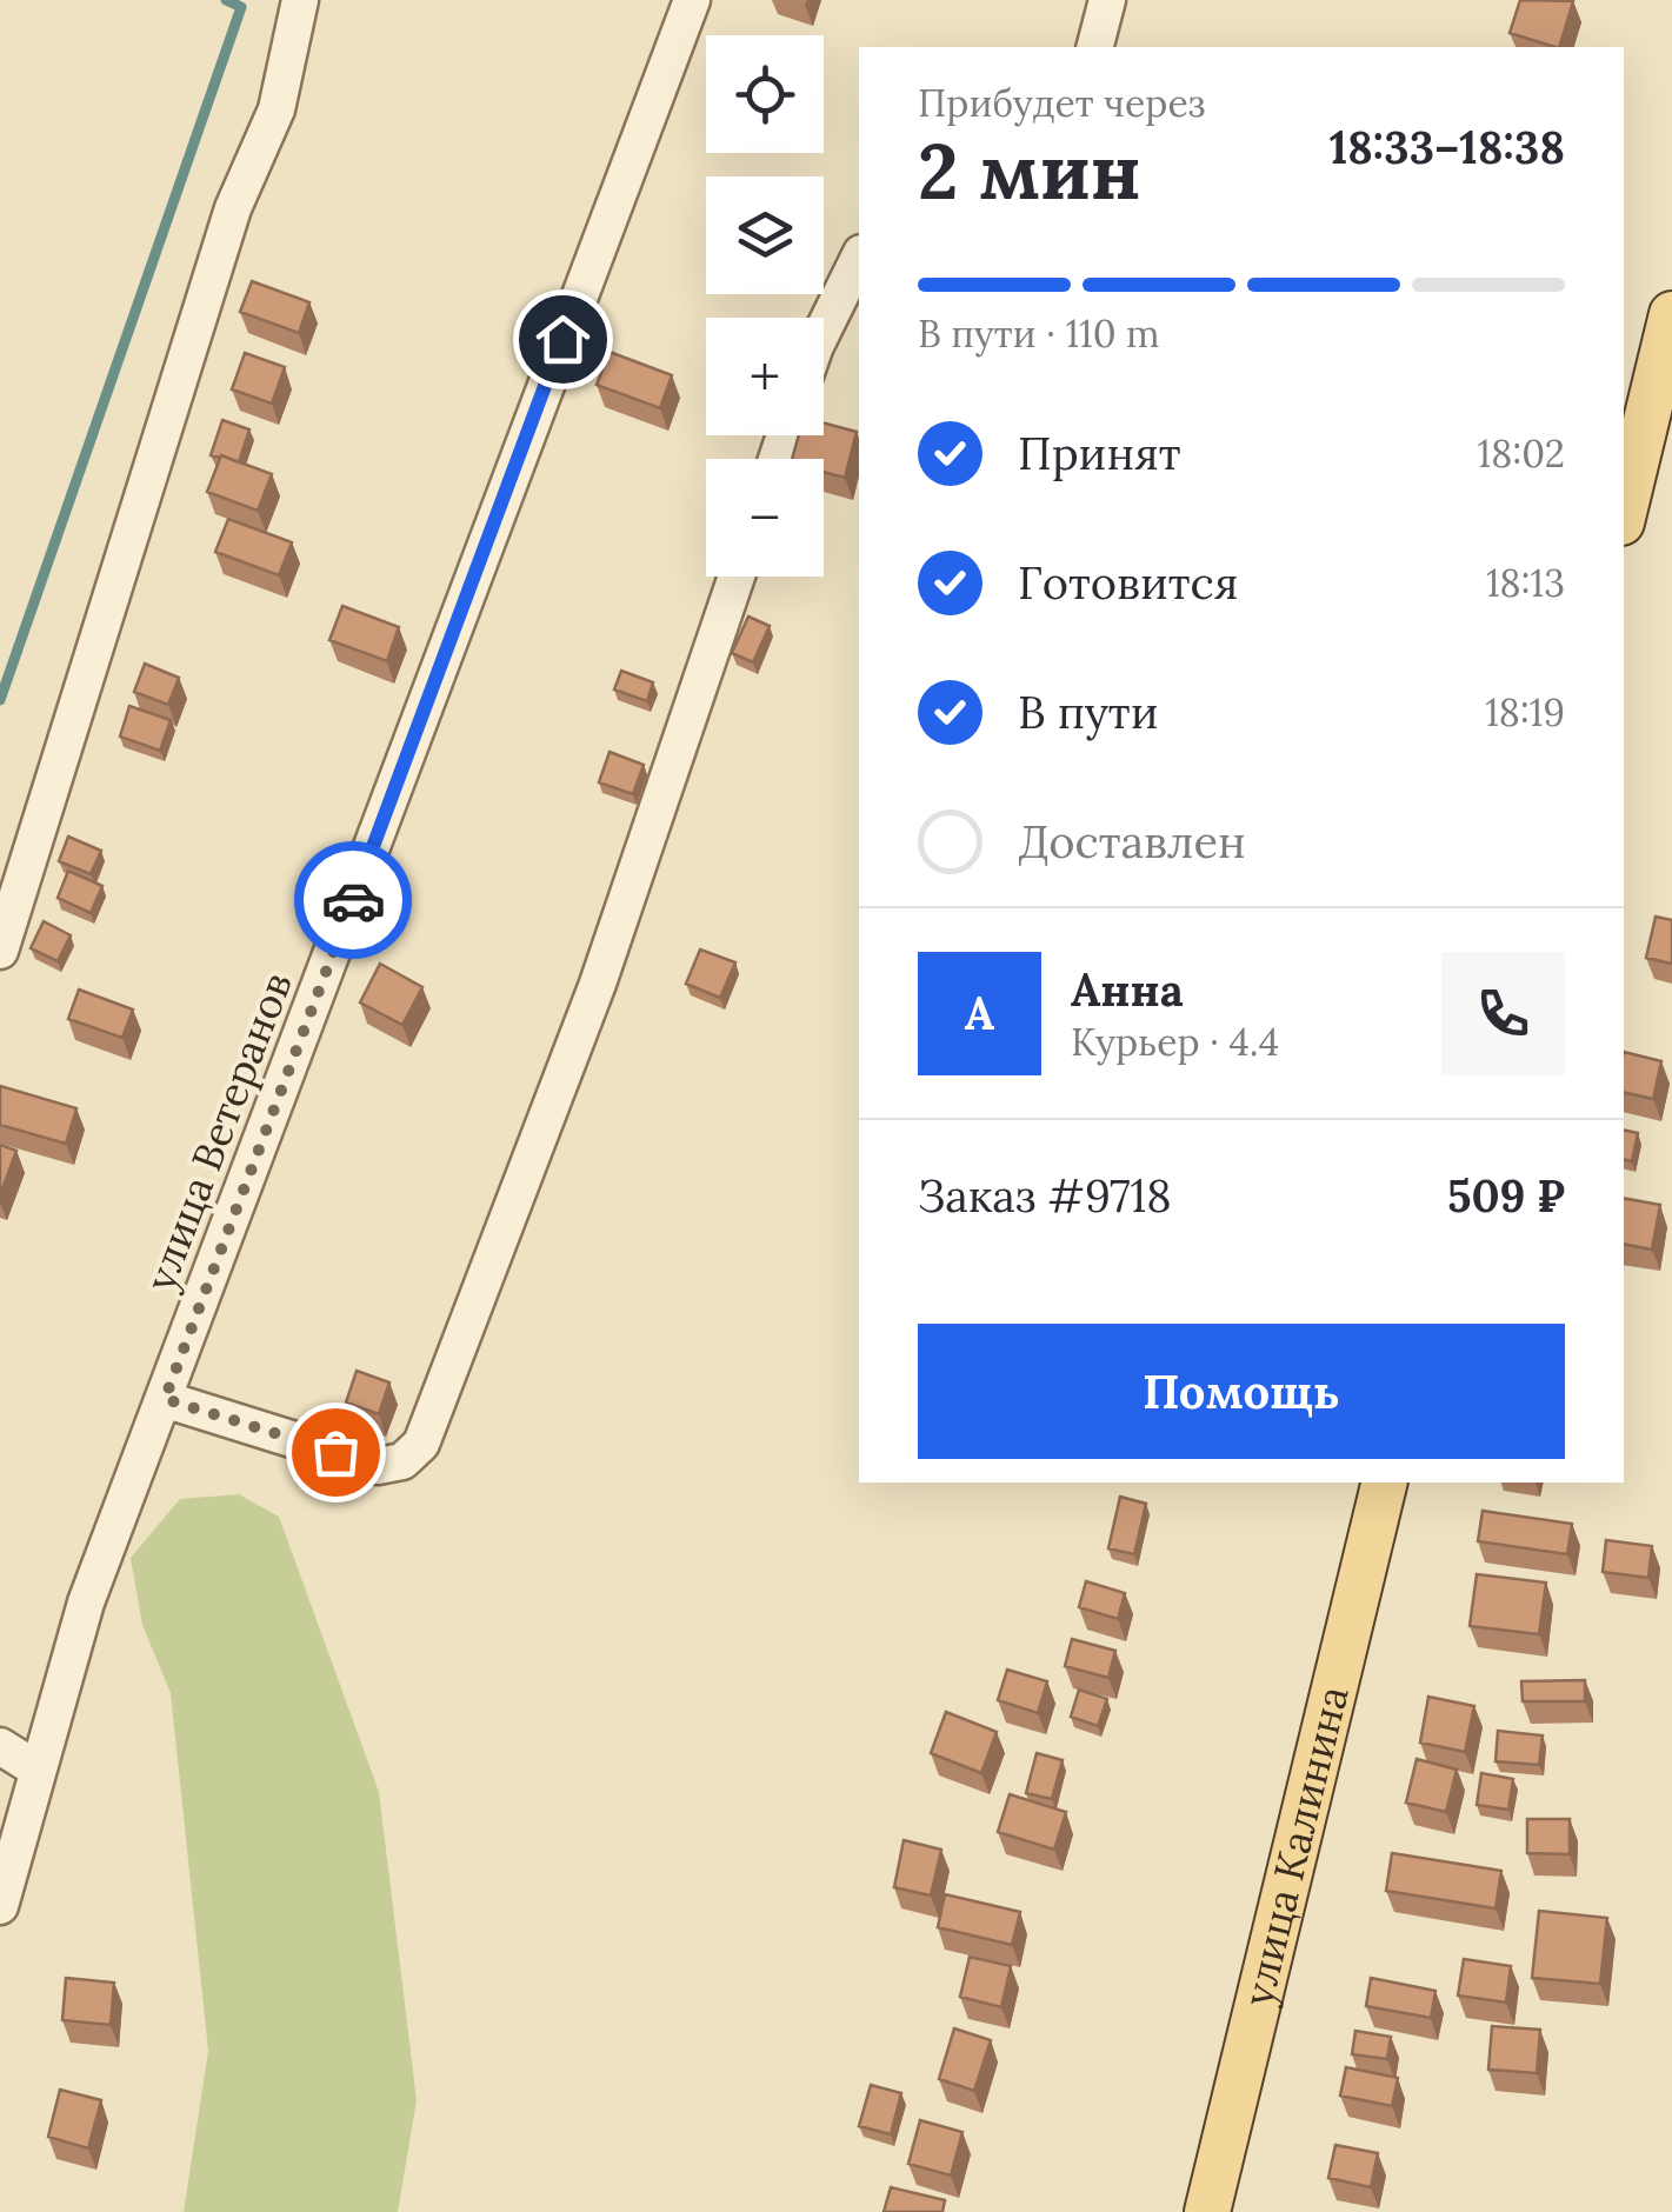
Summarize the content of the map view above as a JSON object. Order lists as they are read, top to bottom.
{
  "streets": {
    "main road": ["улица Калинина"],
    "street": ["улица Ветеранов"]
  },
  "page": {
    "map_buttons": ["+", "−"],
    "heading": ["2 мин", "Прибудет через", "18:33–18:38"],
    "panel": [
      "Анна",
      "Курьер · 4.4",
      "Заказ #9718",
      "509 ₽"
    ],
    "bar": "В пути · 110 m",
    "list": [
      ["Принят", "18:02"],
      ["Готовится", "18:13"],
      ["В пути", "18:19"],
      "Доставлен"
    ],
    "round": "А",
    "buttons": "Помощь"
  }
}
